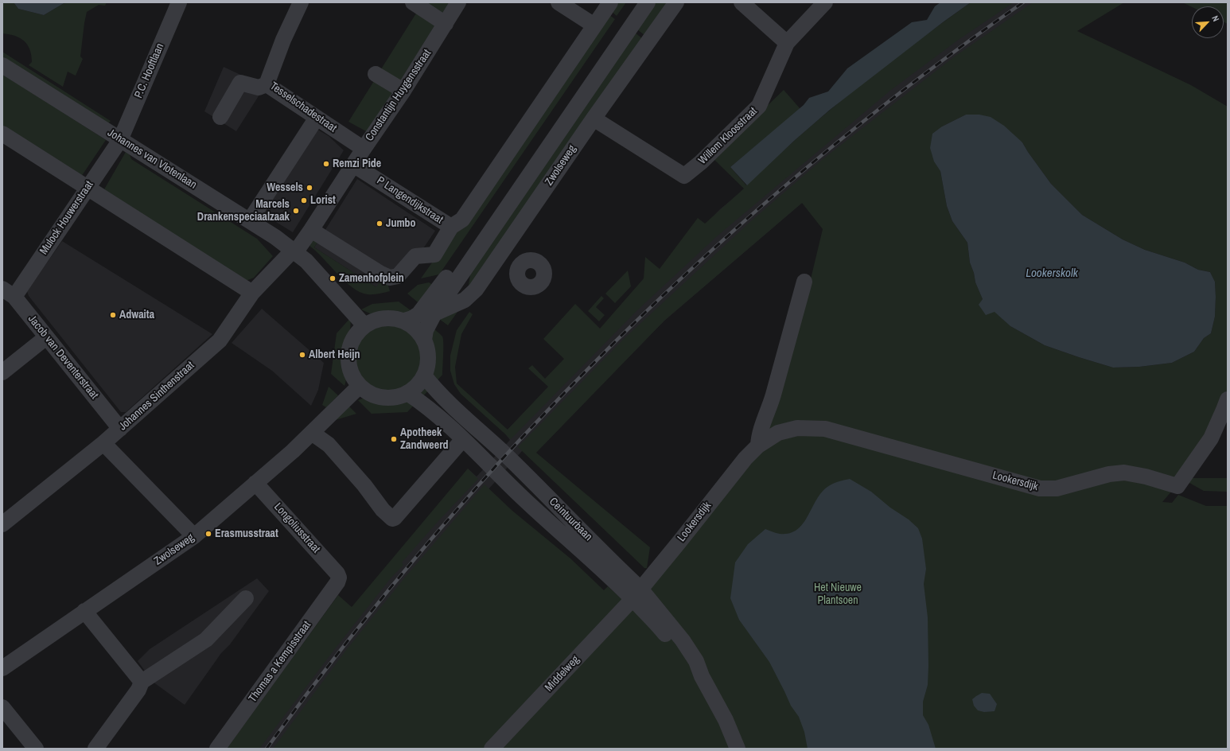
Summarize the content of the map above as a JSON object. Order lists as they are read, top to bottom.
{
  "streets": {
    "street": [
      "P.C. Hooftlaan",
      "Constantijn Huygensstraat",
      "Tesselschadestraat",
      "Willem Kloosstraat",
      "Johannes van Vlotenlaan",
      "Zwolseweg",
      "P Langendijkstraat",
      "Mulock Houwerstraat",
      "Jacob van Deventerstraat",
      "Johannes Sinthenstraat",
      "Lookersdijk",
      "Ceintuurbaan",
      "Longoliusstraat",
      "Thomas a Kempisstraat",
      "Middelweg"
    ]
  },
  "crossings": [
    ["P.C. Hooftlaan", "Johannes van Vlotenlaan"],
    ["P.C. Hooftlaan", "Mulock Houwerstraat"],
    ["Constantijn Huygensstraat", "Tesselschadestraat"],
    ["Constantijn Huygensstraat", "Johannes van Vlotenlaan"],
    ["Constantijn Huygensstraat", "P Langendijkstraat"],
    ["Constantijn Huygensstraat", "Johannes Sinthenstraat"],
    ["Willem Kloosstraat", "Zwolseweg"],
    ["Johannes van Vlotenlaan", "Zwolseweg"],
    ["Johannes van Vlotenlaan", "Mulock Houwerstraat"],
    ["Johannes van Vlotenlaan", "Johannes Sinthenstraat"],
    ["Johannes van Vlotenlaan", "Ceintuurbaan"],
    ["Zwolseweg", "Ceintuurbaan"],
    ["Zwolseweg", "Longoliusstraat"],
    ["Mulock Houwerstraat", "Jacob van Deventerstraat"],
    ["Jacob van Deventerstraat", "Johannes Sinthenstraat"],
    ["Lookersdijk", "Ceintuurbaan"],
    ["Lookersdijk", "Middelweg"],
    ["Ceintuurbaan", "Middelweg"],
    ["Longoliusstraat", "Thomas a Kempisstraat"]
  ],
  "water": ["Lookerskolk"],
  "parks": ["Het Nieuwe Plantsoen"],
  "places": [
    "Remzi Pide",
    "Wessels",
    "Lorist",
    "Marcels Drankenspeciaalzaak",
    "Jumbo",
    "Zamenhofplein",
    "Adwaita",
    "Albert Heijn",
    "Apotheek Zandweerd",
    "Erasmusstraat"
  ],
  "north": "top right"
}
